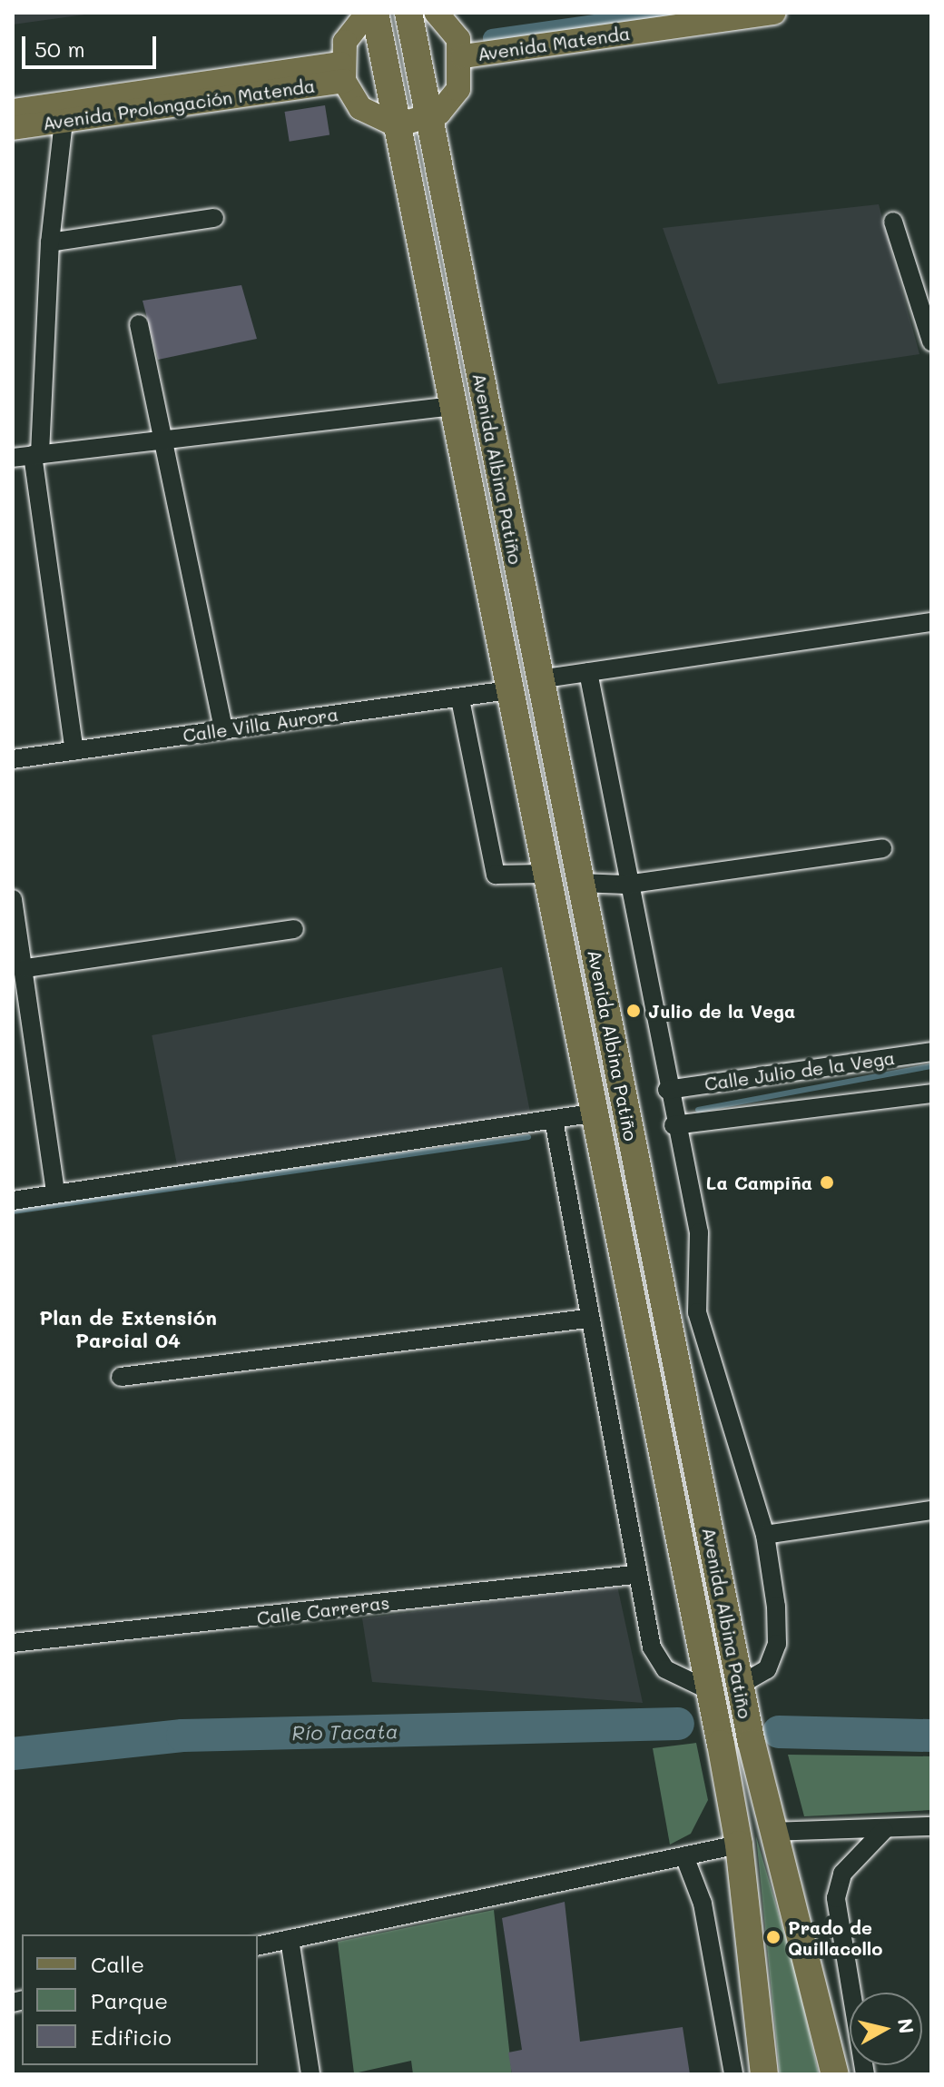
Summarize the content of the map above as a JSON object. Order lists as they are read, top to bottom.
{
  "streets": {
    "highway": ["Avenida Albina Patiño"],
    "main road": ["Avenida Matenda", "Avenida Prolongación Matenda"],
    "street": ["Calle Villa Aurora", "Calle Julio de la Vega", "Calle Carreras"]
  },
  "crossings": [
    ["Avenida Albina Patiño", "Calle Villa Aurora"]
  ],
  "districts": ["Plan de Extensión Parcial 04"],
  "water": ["Río Tacata"],
  "places": ["Julio de la Vega", "La Campiña", "Prado de Quillacollo"],
  "legend": ["Calle", "Parque", "Edificio"],
  "scale_bar": "50 m",
  "north": "right"
}
